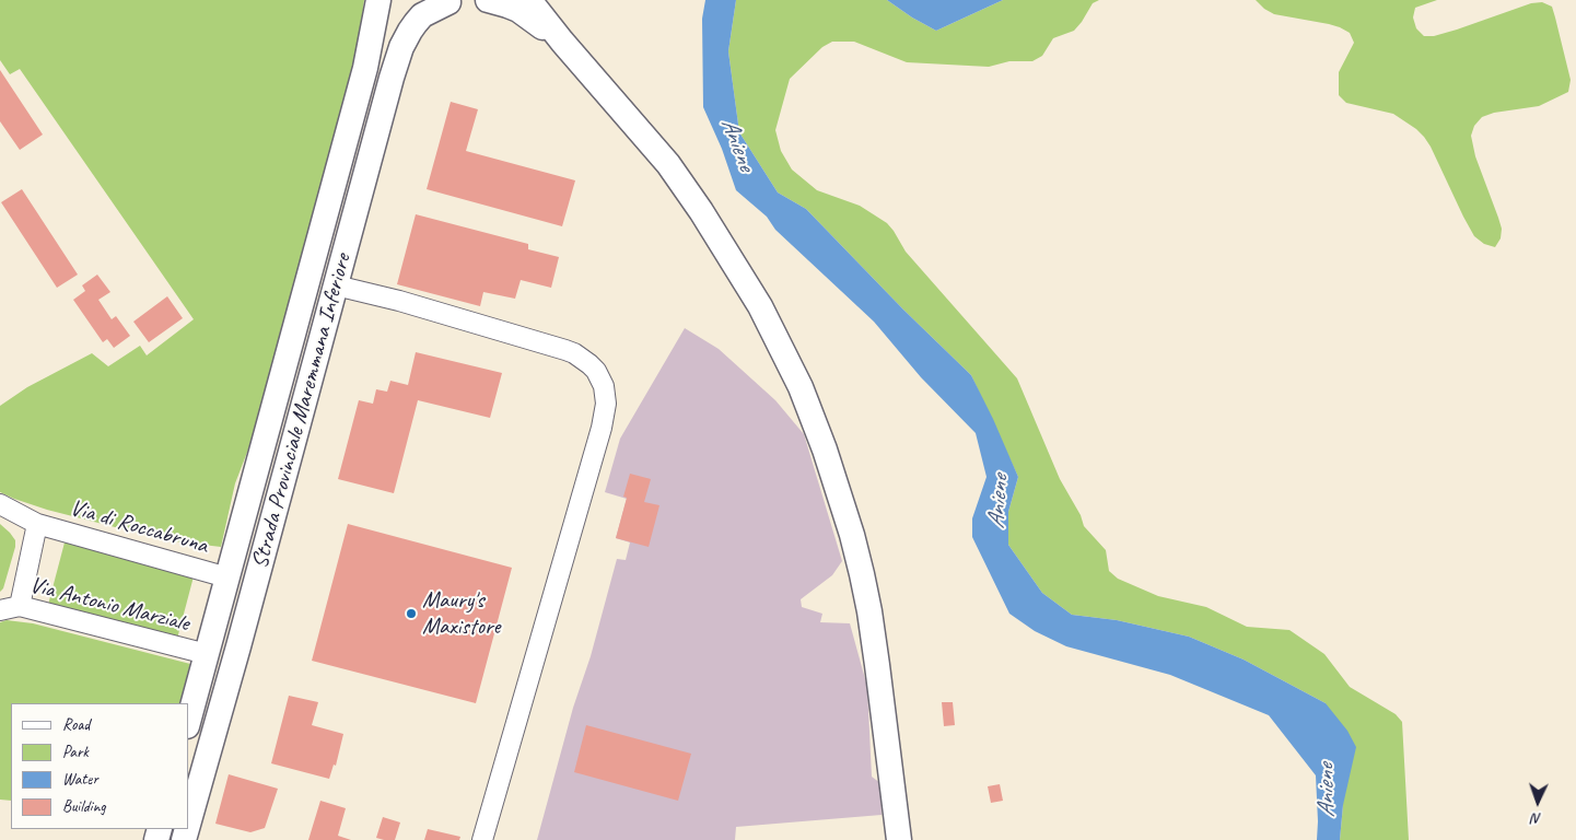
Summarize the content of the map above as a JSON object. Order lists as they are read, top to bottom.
{
  "streets": {
    "main road": ["Strada Provinciale Maremmana Inferiore"],
    "street": ["Via di Roccabruna", "Via Antonio Marziale"]
  },
  "crossings": [
    ["Strada Provinciale Maremmana Inferiore", "Via di Roccabruna"],
    ["Strada Provinciale Maremmana Inferiore", "Via Antonio Marziale"],
    ["Via di Roccabruna", "Via Antonio Marziale"]
  ],
  "water": ["Aniene"],
  "places": ["Maury's Maxistore"],
  "legend": [
    "Road",
    "Park",
    "Water",
    "Building"
  ],
  "north": "bottom"
}
